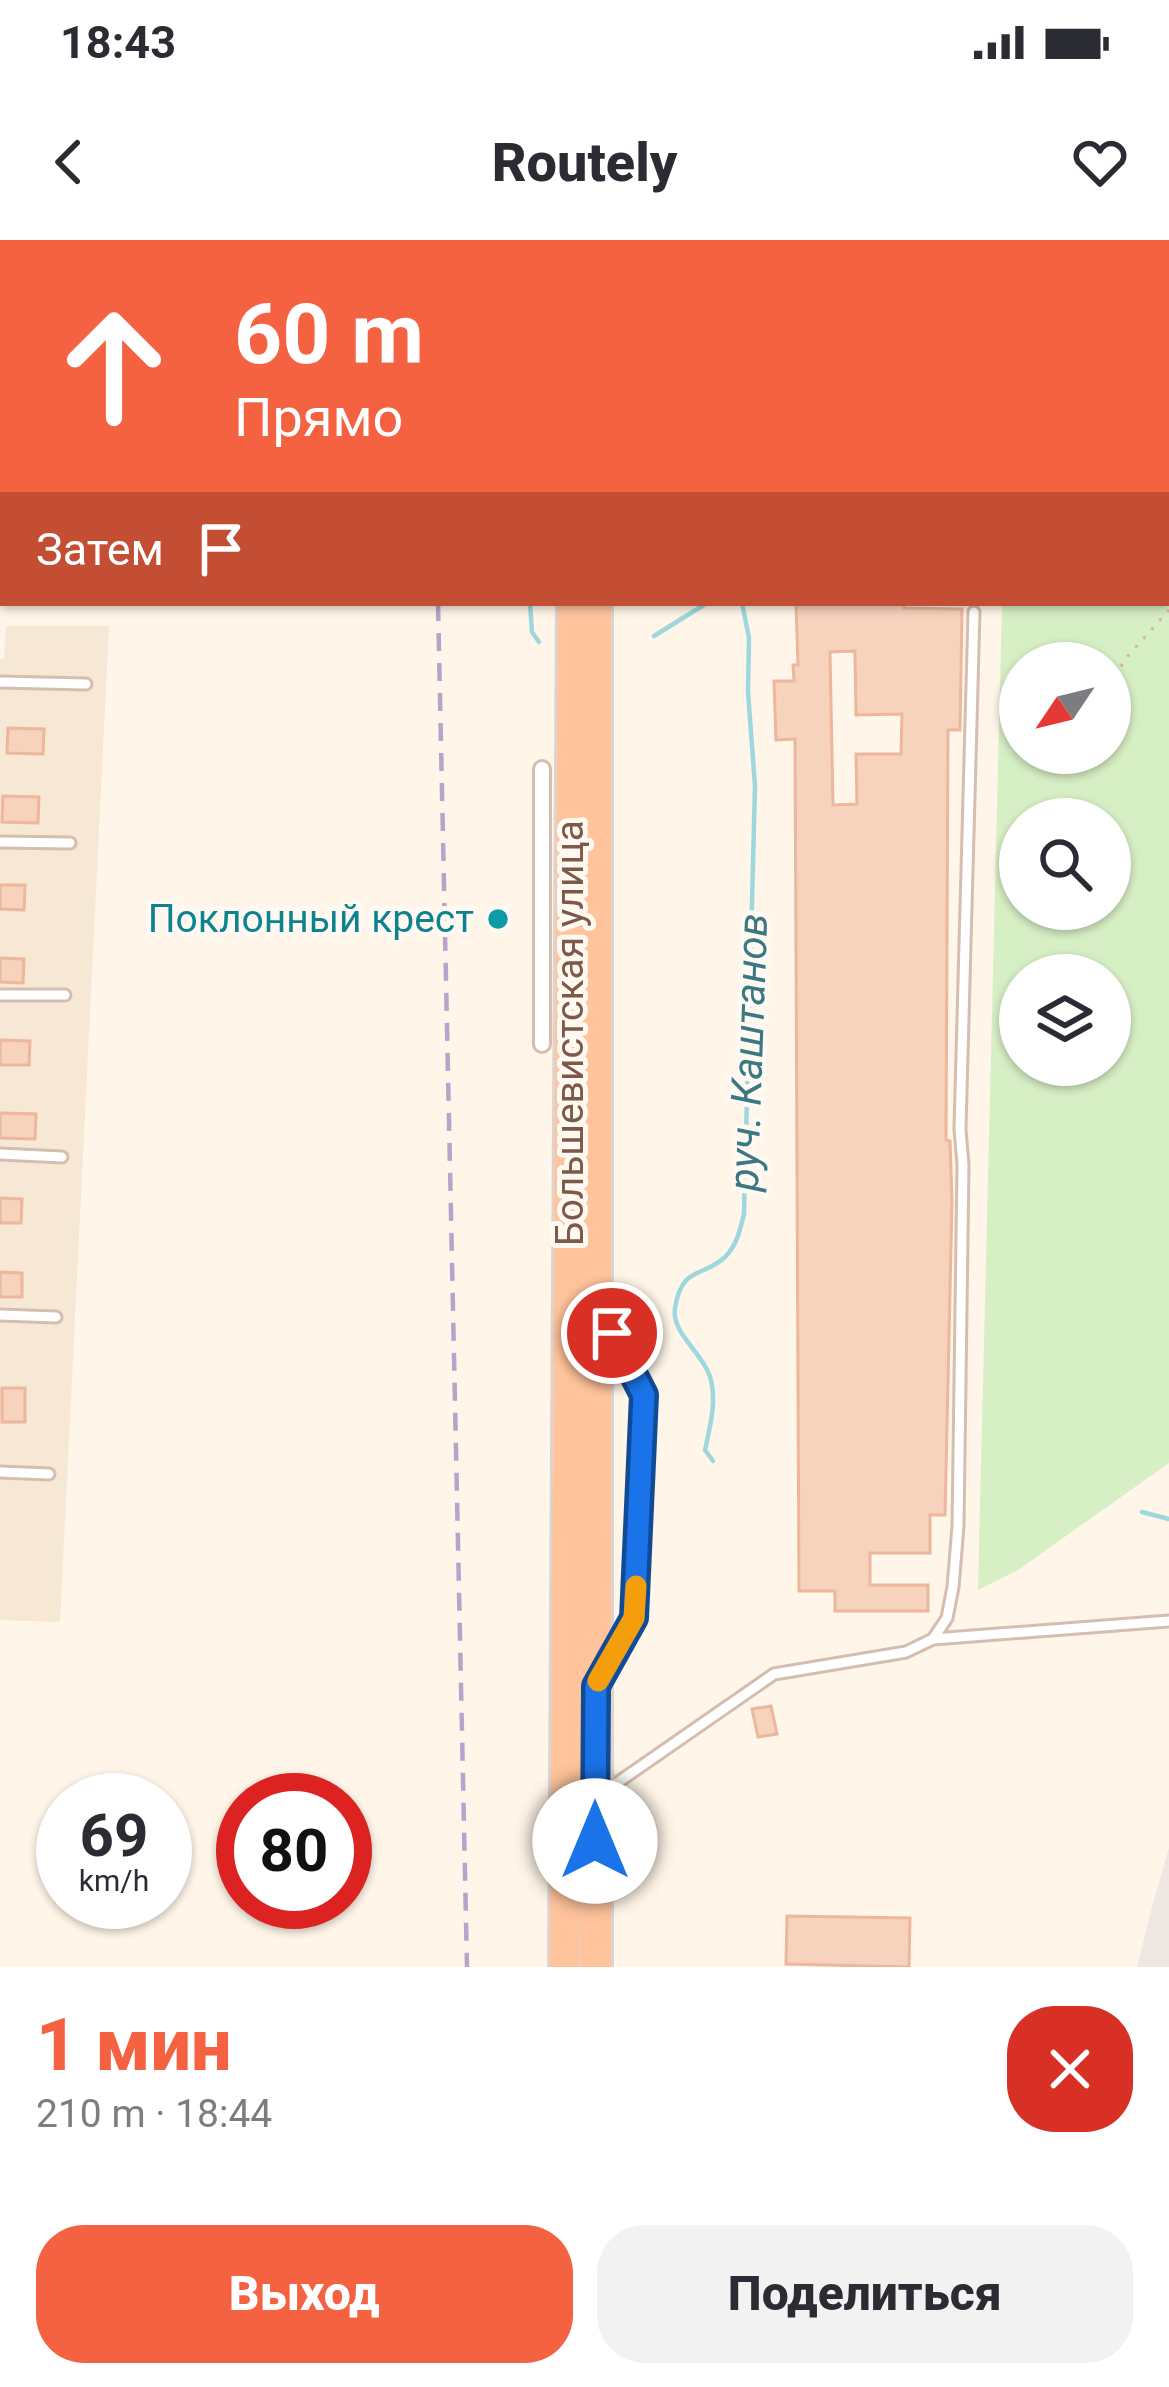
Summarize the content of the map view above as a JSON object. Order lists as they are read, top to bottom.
{
  "streets": {
    "highway": ["Большевистская улица"]
  },
  "water": ["руч. Каштанов"],
  "places": ["Поклонный крест"],
  "north": "bottom left",
  "page": {
    "status": "18:43",
    "header": "Routely",
    "turn": ["60 m", "Прямо"],
    "then": "Затем",
    "speed": "69 km/h",
    "limit": "80",
    "heading": ["1 мин", "210 m · 18:44"],
    "buttons": ["Выход", "Поделиться"]
  }
}
